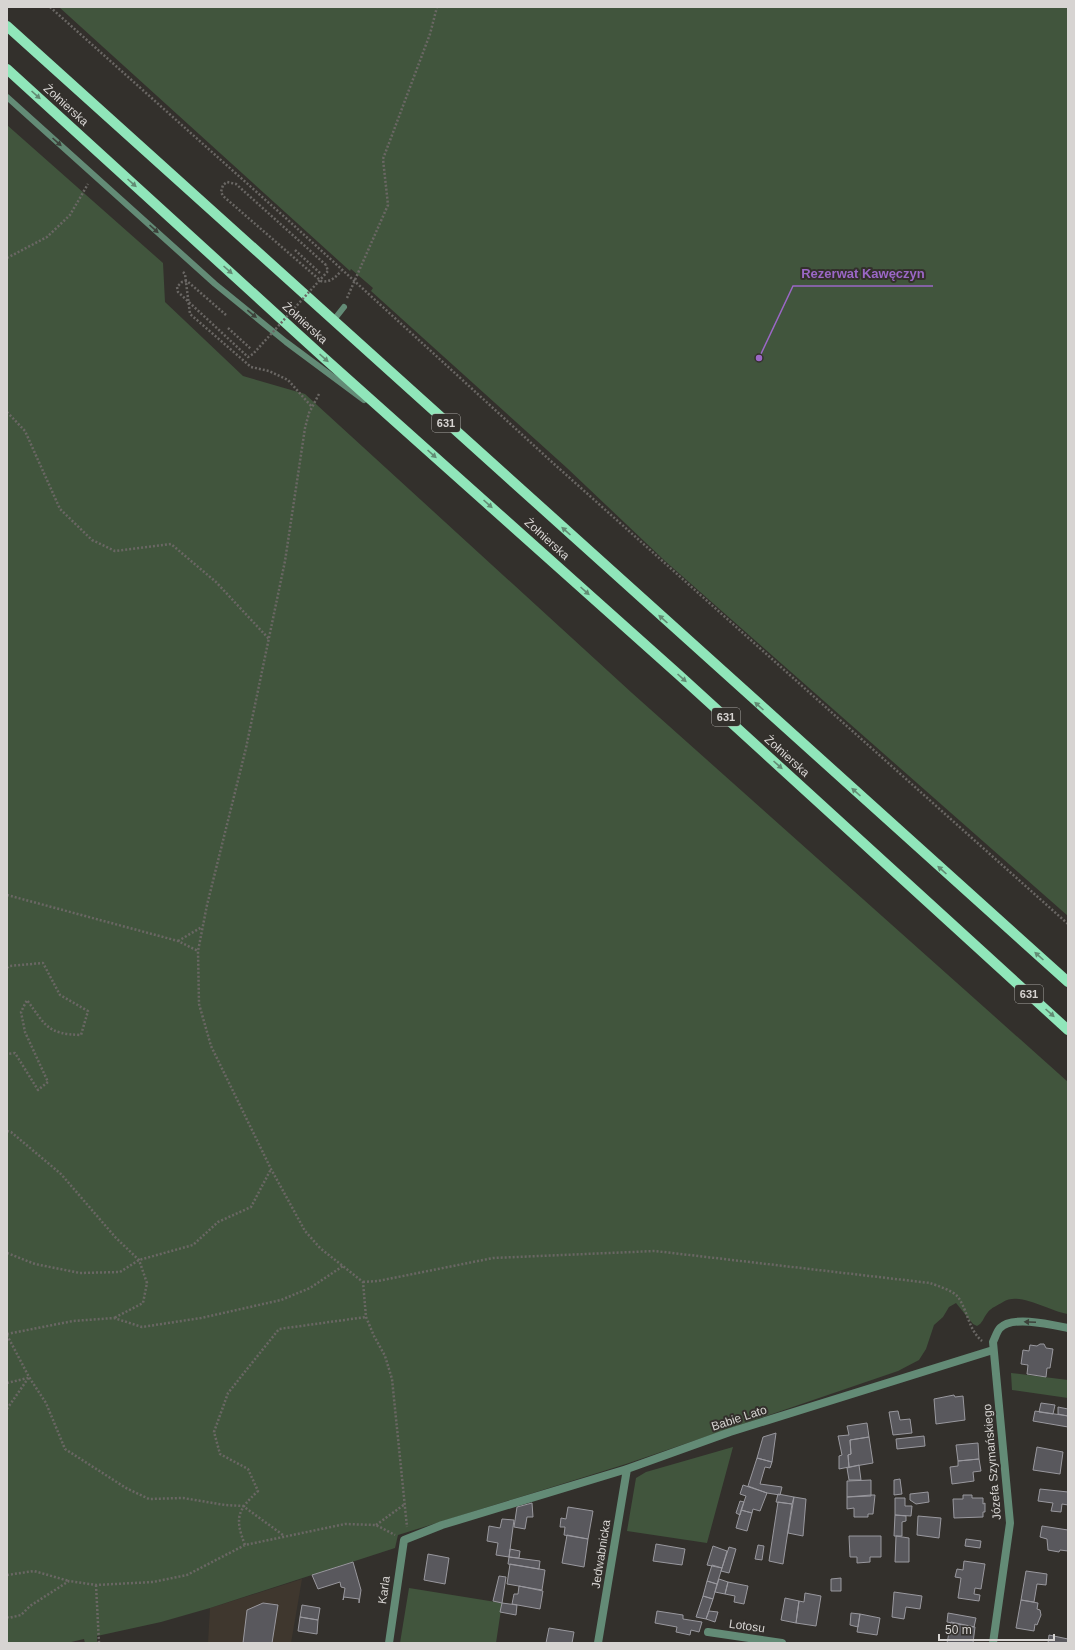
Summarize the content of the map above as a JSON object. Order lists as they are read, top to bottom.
{
  "streets": {
    "main road": ["Żołnierska", "631"],
    "street": [
      "Babie Lato",
      "Józefa Szymańskiego",
      "Jedwabnicka",
      "Karla",
      "Lotosu"
    ]
  },
  "crossings": [
    ["Babie Lato", "Józefa Szymańskiego"],
    ["Babie Lato", "Jedwabnicka"],
    ["Babie Lato", "Karla"]
  ],
  "places": ["Rezerwat Kawęczyn"],
  "scale_bar": "50 m"
}
